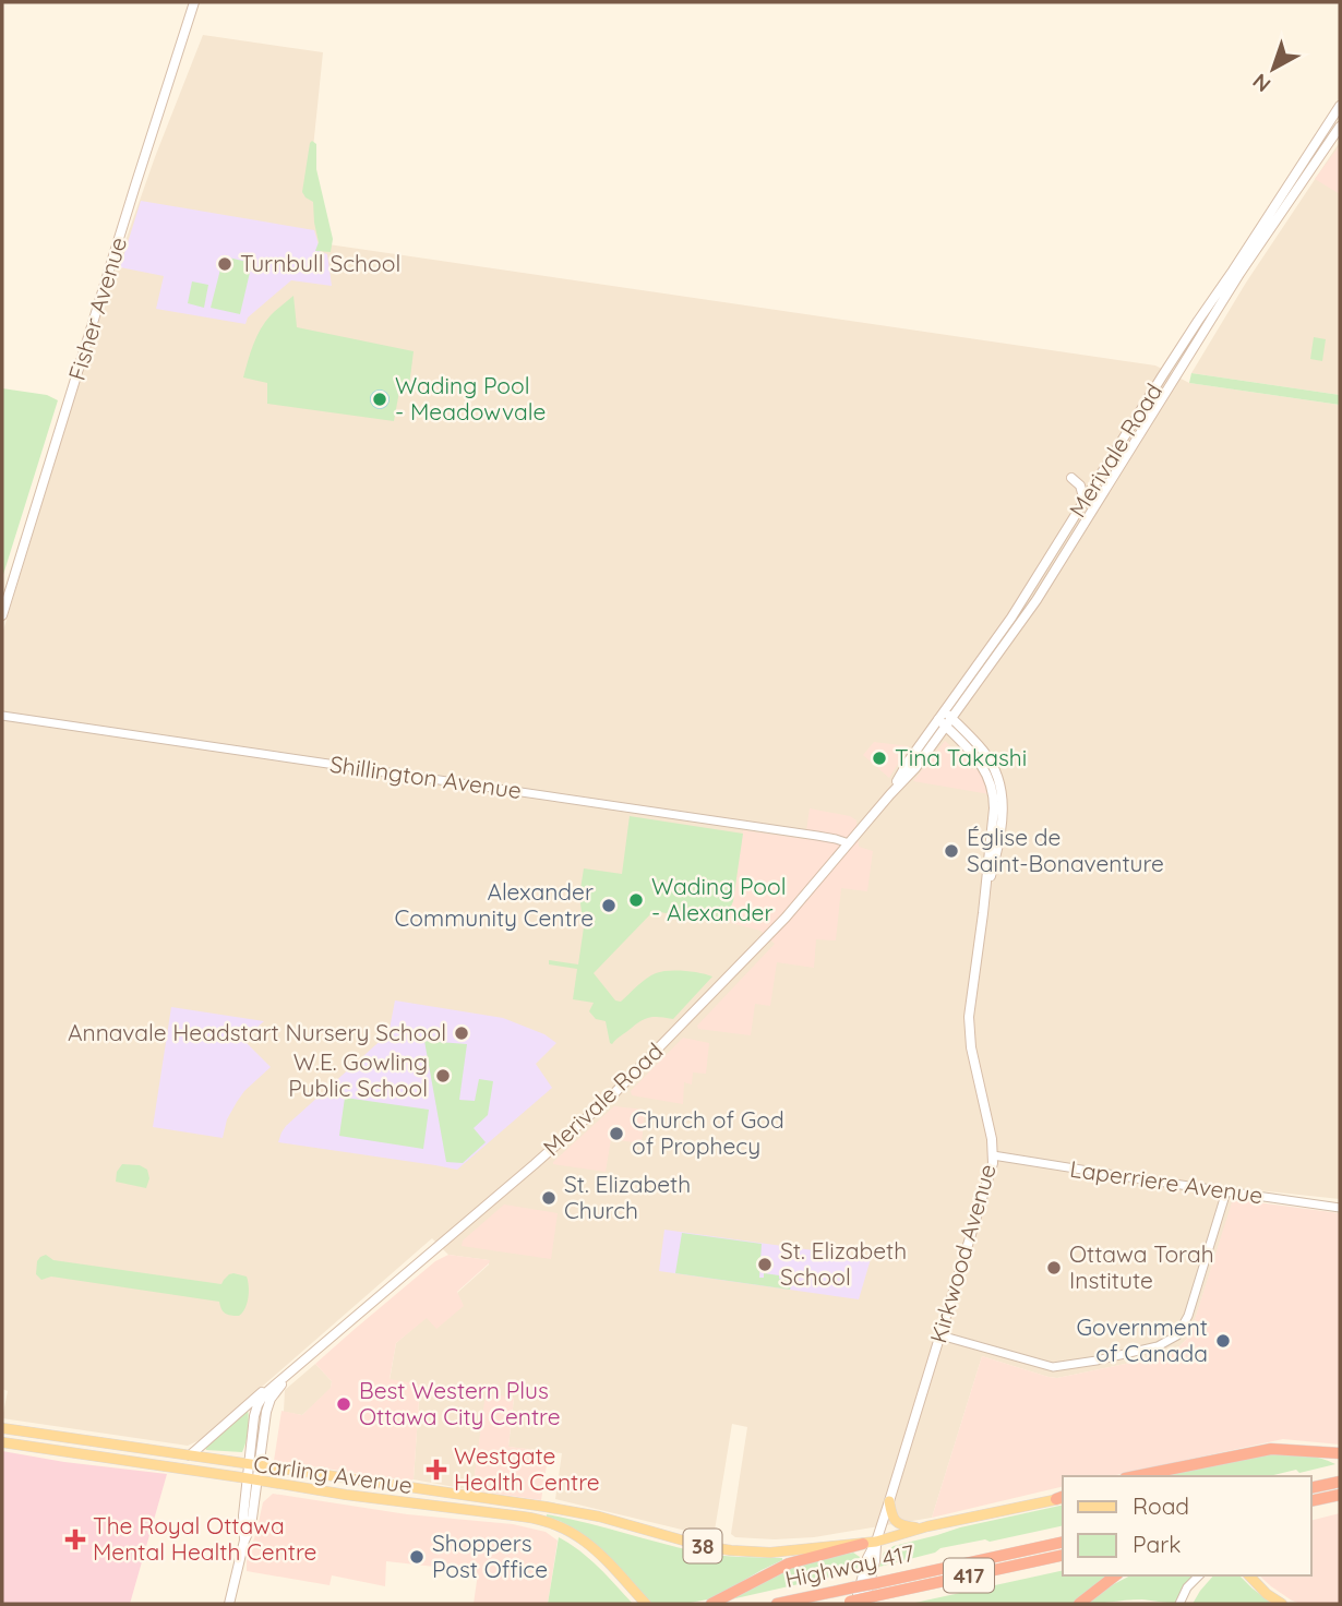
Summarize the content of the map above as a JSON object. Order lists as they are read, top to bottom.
{
  "streets": {
    "highway": ["Highway 417", "417"],
    "main road": [
      "Fisher Avenue",
      "Merivale Road",
      "Kirkwood Avenue",
      "Carling Avenue",
      "38"
    ],
    "street": ["Shillington Avenue", "Laperriere Avenue"]
  },
  "crossings": [
    ["Merivale Road", "Shillington Avenue"],
    ["Merivale Road", "Kirkwood Avenue"],
    ["Merivale Road", "Carling Avenue"],
    ["Laperriere Avenue", "Kirkwood Avenue"],
    ["Kirkwood Avenue", "Carling Avenue"],
    ["Kirkwood Avenue", "417"]
  ],
  "places": {
    "other": [
      "Turnbull School",
      "Wading Pool - Meadowvale",
      "Tina Takashi",
      "Église de Saint-Bonaventure",
      "Wading Pool - Alexander",
      "Alexander Community Centre",
      "Annavale Headstart Nursery School",
      "W.E. Gowling Public School",
      "Church of God of Prophecy",
      "St. Elizabeth Church",
      "St. Elizabeth School",
      "Ottawa Torah Institute",
      "Government of Canada",
      "Best Western Plus Ottawa City Centre",
      "Shoppers Post Office"
    ],
    "health": ["Westgate Health Centre", "The Royal Ottawa Mental Health Centre"]
  },
  "legend": ["Road", "Park"],
  "north": "bottom left"
}
